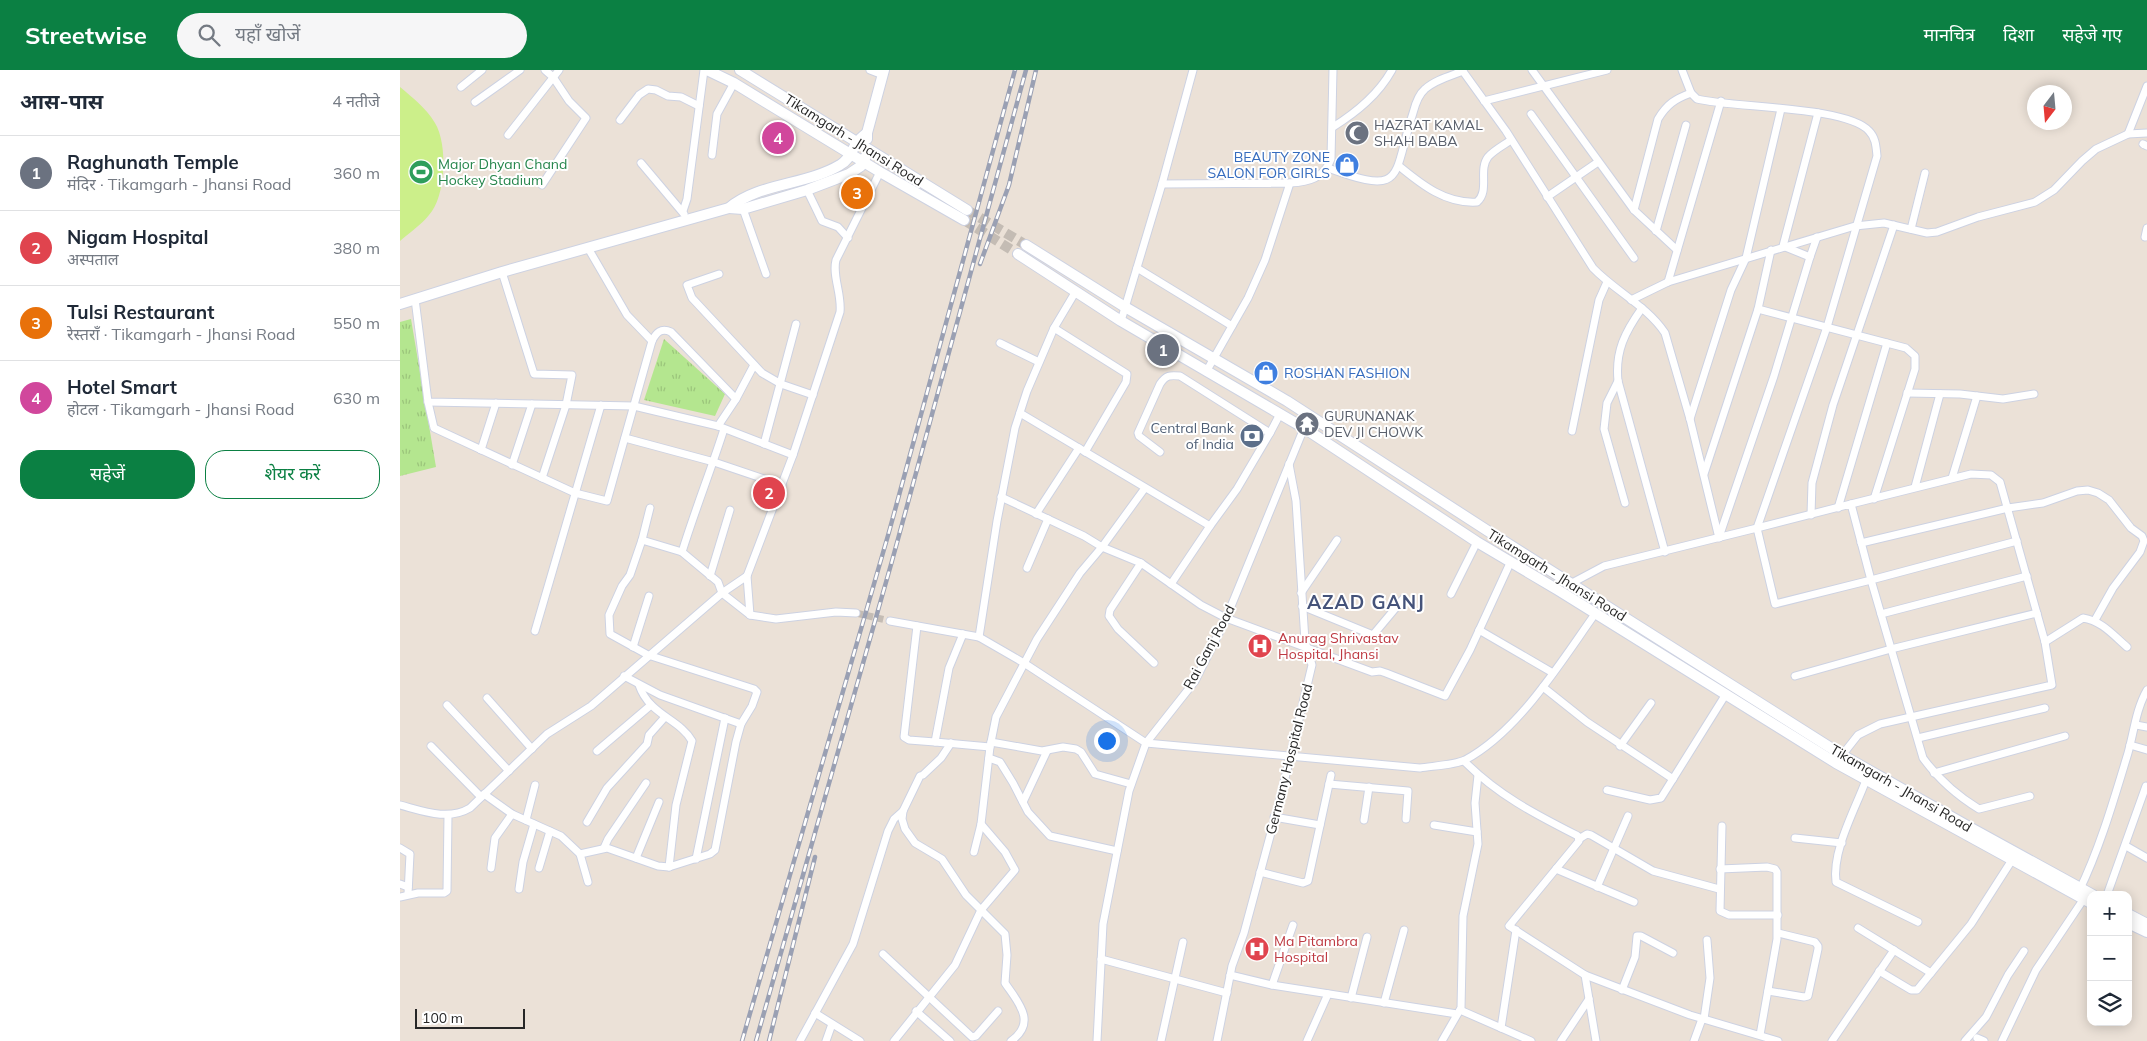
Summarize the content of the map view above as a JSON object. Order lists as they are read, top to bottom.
{
  "streets": {
    "street": ["Tikamgarh - Jhansi Road", "Rai Ganj Road", "Germany Hospital Road"]
  },
  "crossings": [
    ["Rai Ganj Road", "Germany Hospital Road"]
  ],
  "districts": ["AZAD GANJ"],
  "places": {
    "mosque": ["HAZRAT KAMAL SHAH BABA"],
    "shop": ["BEAUTY ZONE SALON FOR GIRLS", "ROSHAN FASHION"],
    "sports": ["Major Dhyan Chand Hockey Stadium"],
    "temple": ["GURUNANAK DEV JI CHOWK"],
    "bank": ["Central Bank of India"],
    "hospital": ["Anurag Shrivastav Hospital, Jhansi", "Ma Pitambra Hospital"]
  },
  "scale_bar": "100 m",
  "north": "bottom",
  "page": {
    "header": "Streetwise",
    "search": "यहाँ खोजें",
    "nav": ["मानचित्र", "दिशा", "सहेजे गए"],
    "heading": ["आस-पास", "4 नतीजे"],
    "pins": [
      "4",
      "3",
      "1",
      "2"
    ],
    "list": [
      {
        "mark": "1",
        "name": "Raghunath Temple",
        "note": "मंदिर · Tikamgarh - Jhansi Road",
        "value": "360 m"
      },
      {
        "mark": "2",
        "name": "Nigam Hospital",
        "note": "अस्पताल",
        "value": "380 m"
      },
      {
        "mark": "3",
        "name": "Tulsi Restaurant",
        "note": "रेस्तराँ · Tikamgarh - Jhansi Road",
        "value": "550 m"
      },
      {
        "mark": "4",
        "name": "Hotel Smart",
        "note": "होटल · Tikamgarh - Jhansi Road",
        "value": "630 m"
      }
    ],
    "buttons": ["सहेजें", "शेयर करें"],
    "map_buttons": ["+", "−"],
    "scale": "100 m"
  }
}
